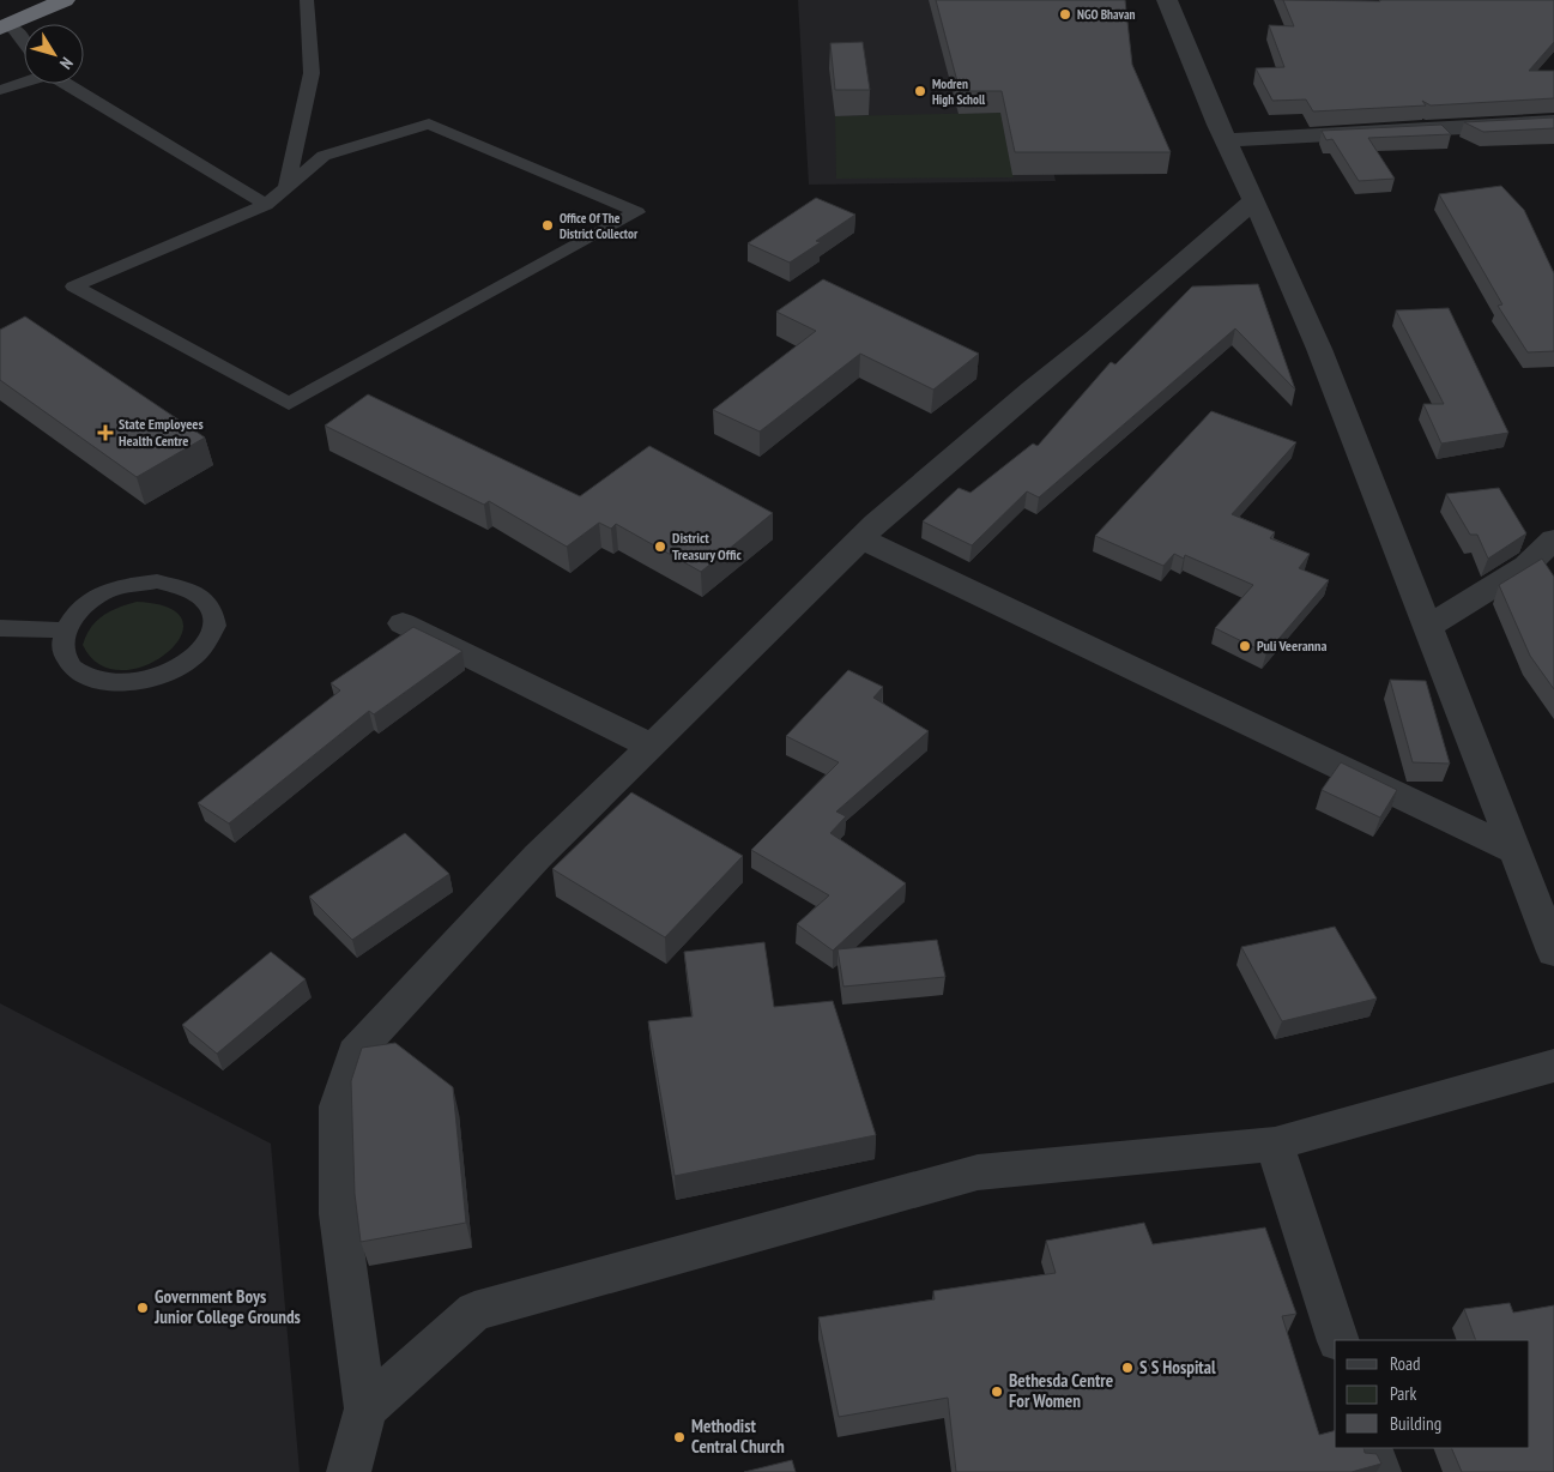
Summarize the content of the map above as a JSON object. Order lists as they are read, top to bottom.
{
  "places": {
    "other": [
      "NGO Bhavan",
      "Modren High Scholl",
      "Office Of The District Collector",
      "District Treasury Offic",
      "Puli Veeranna",
      "Government Boys Junior College Grounds",
      "S S Hospital",
      "Bethesda Centre For Women",
      "Methodist Central Church"
    ],
    "health": ["State Employees Health Centre"]
  },
  "legend": ["Road", "Park", "Building"],
  "north": "bottom right"
}
